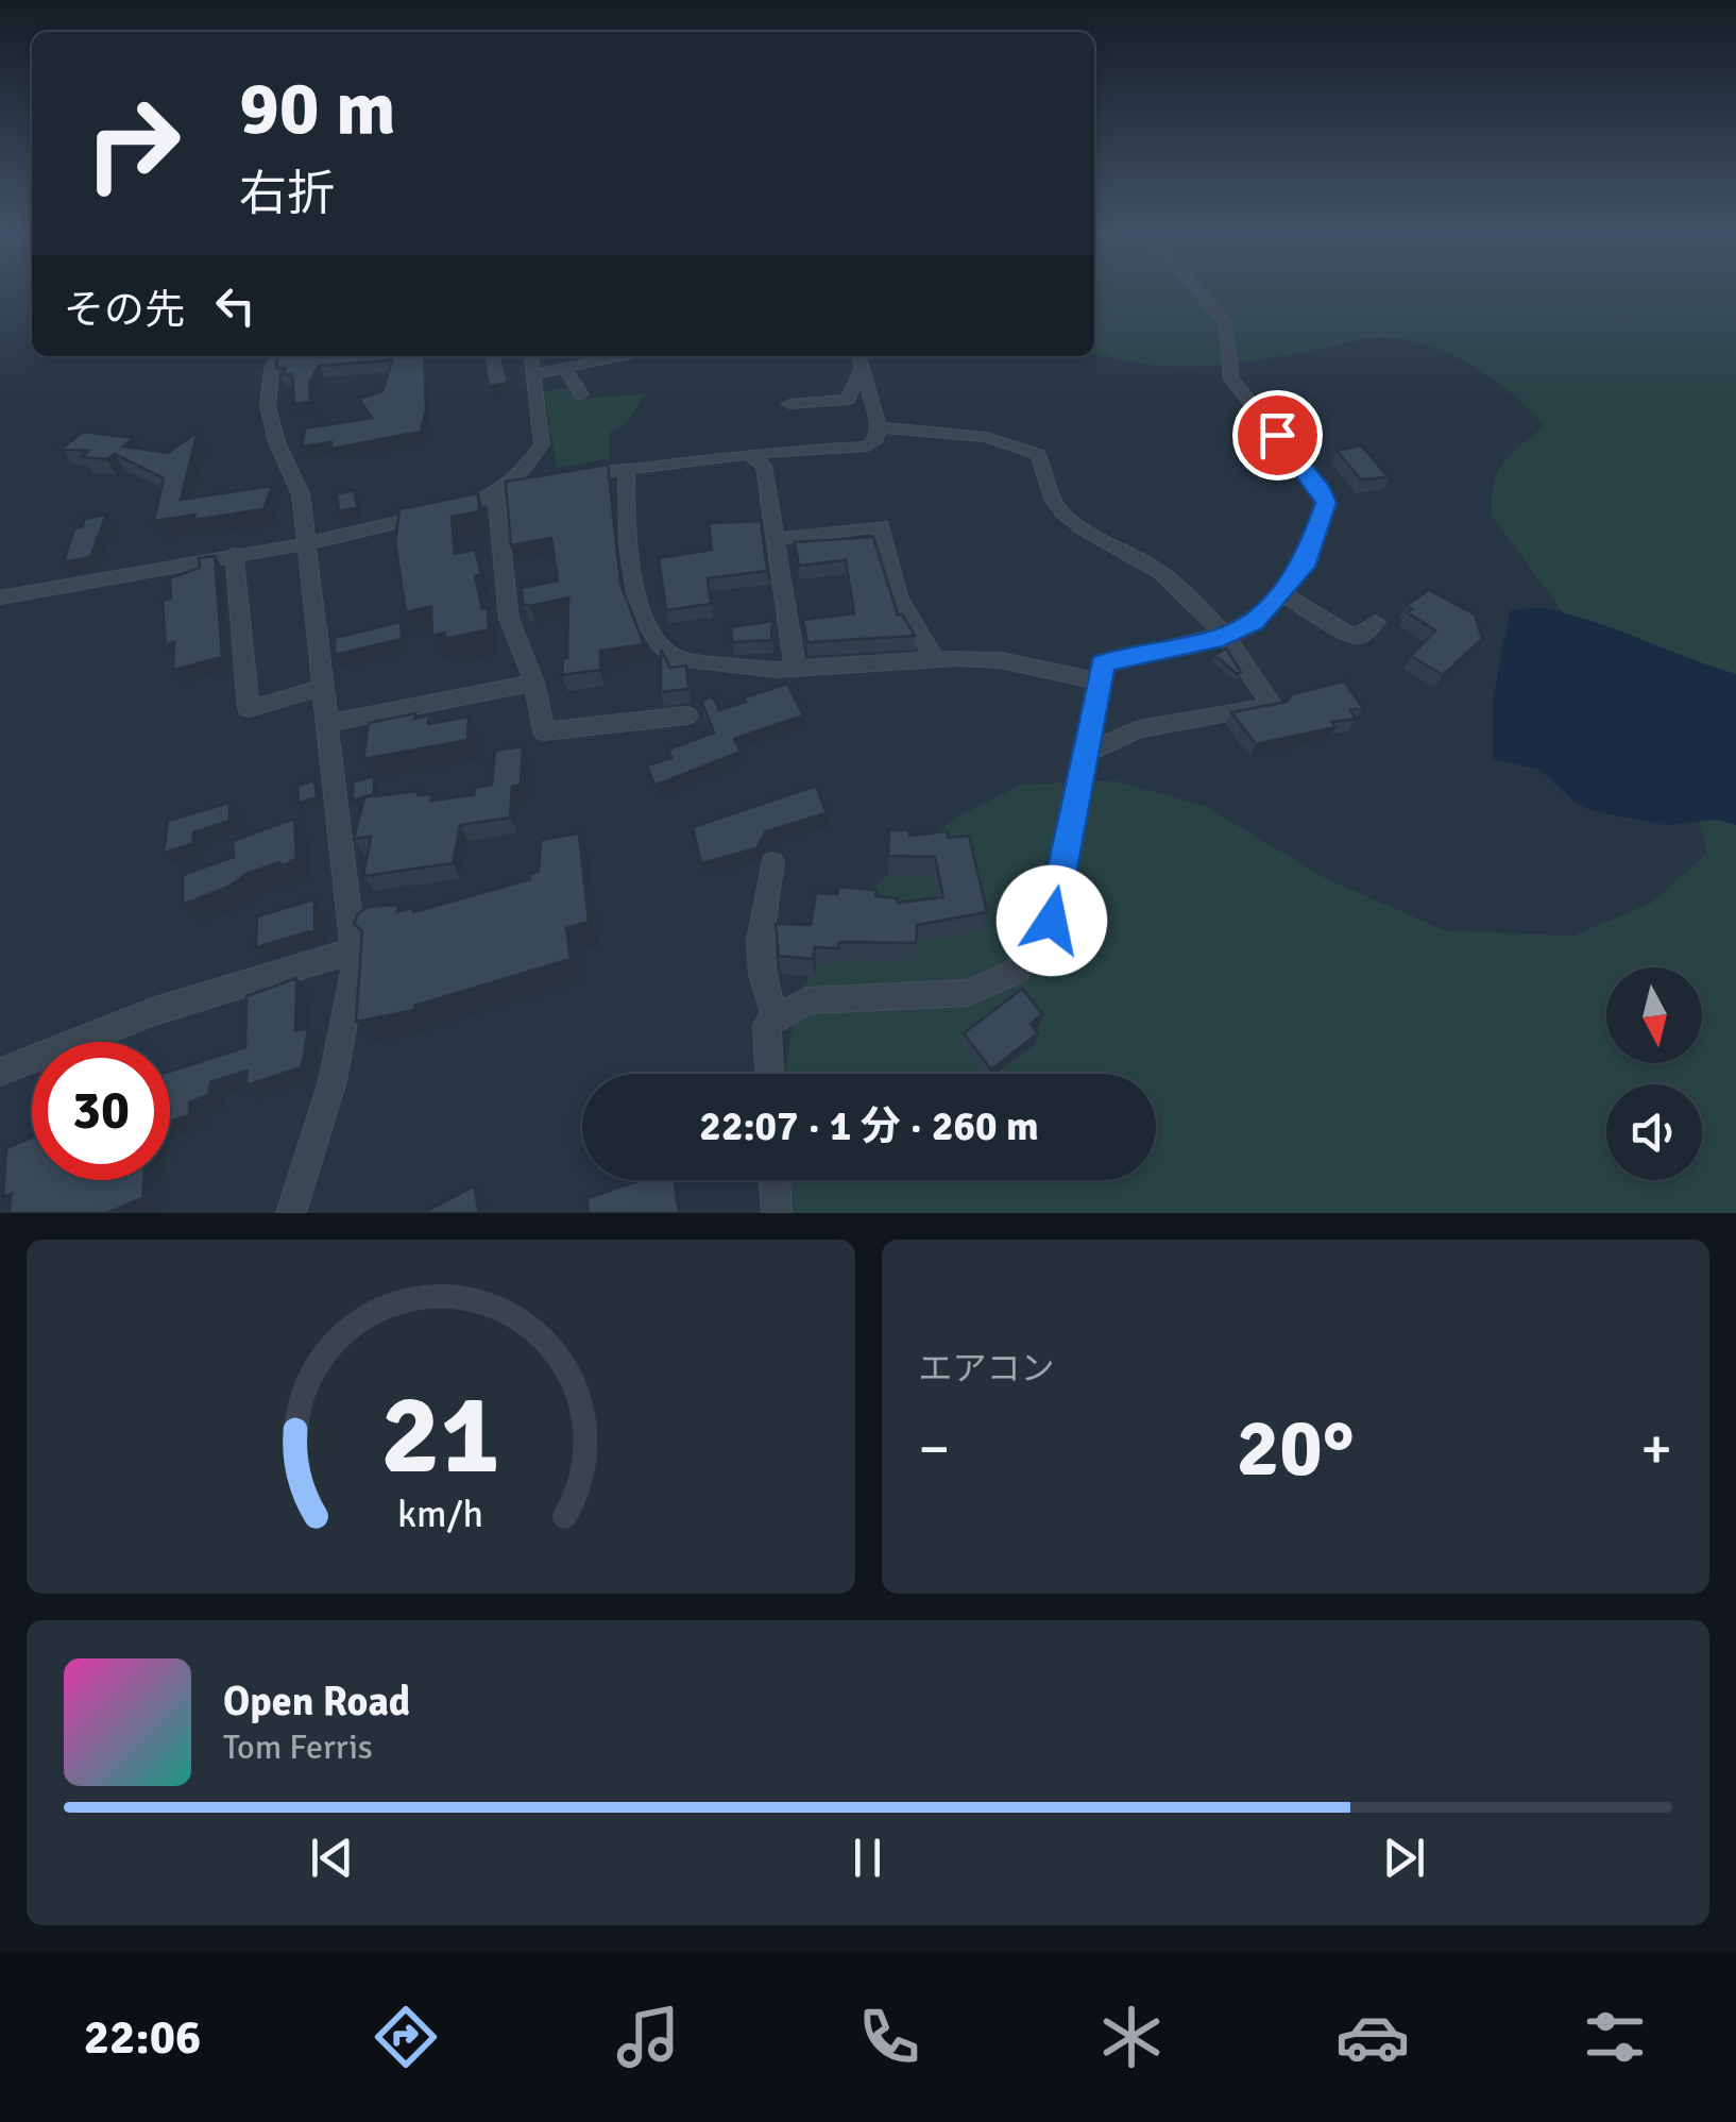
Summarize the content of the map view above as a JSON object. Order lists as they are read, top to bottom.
{
  "north": "bottom",
  "page": {
    "turn": ["90 m", "右折"],
    "then": "その先",
    "limit": "30",
    "trip": "22:07 · 1 分 · 260 m",
    "tile": "エアコン",
    "heat": ["−", "20°", "+"],
    "song": ["Open Road", "Tom Ferris"],
    "tabs": "22:06",
    "gauge": ["21", "km/h"]
  }
}
